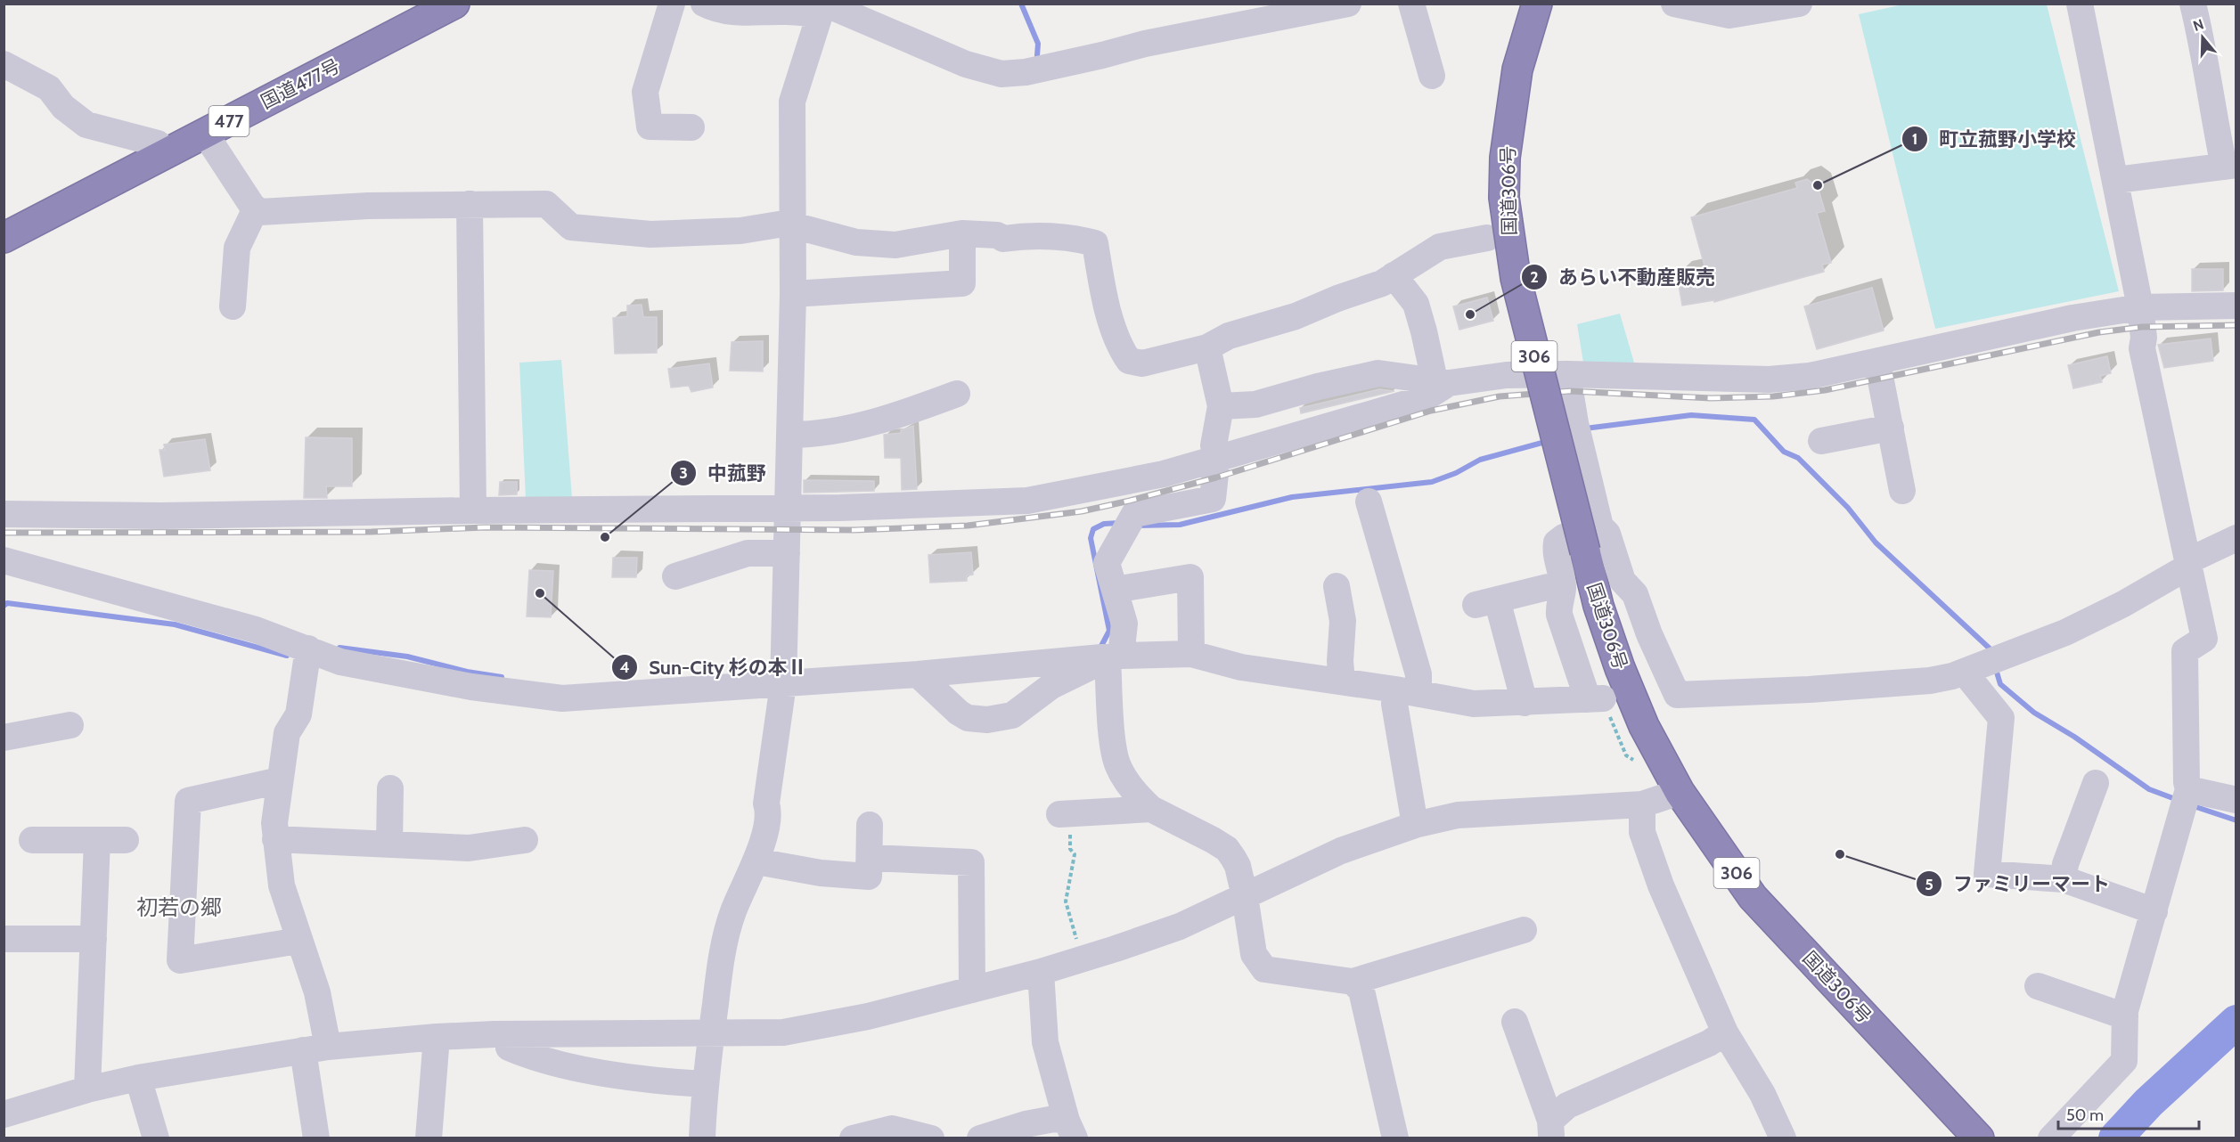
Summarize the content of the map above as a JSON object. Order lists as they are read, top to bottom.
{
  "streets": {
    "highway": [
      "国道477号",
      "477",
      "国道306号",
      "306"
    ]
  },
  "districts": ["初若の郷"],
  "places": [
    "町立菰野小学校",
    "あらい不動産販売",
    "中菰野",
    "Sun-City 杉の本Ⅱ",
    "ファミリーマート"
  ],
  "scale_bar": "50 m",
  "north": "top"
}
